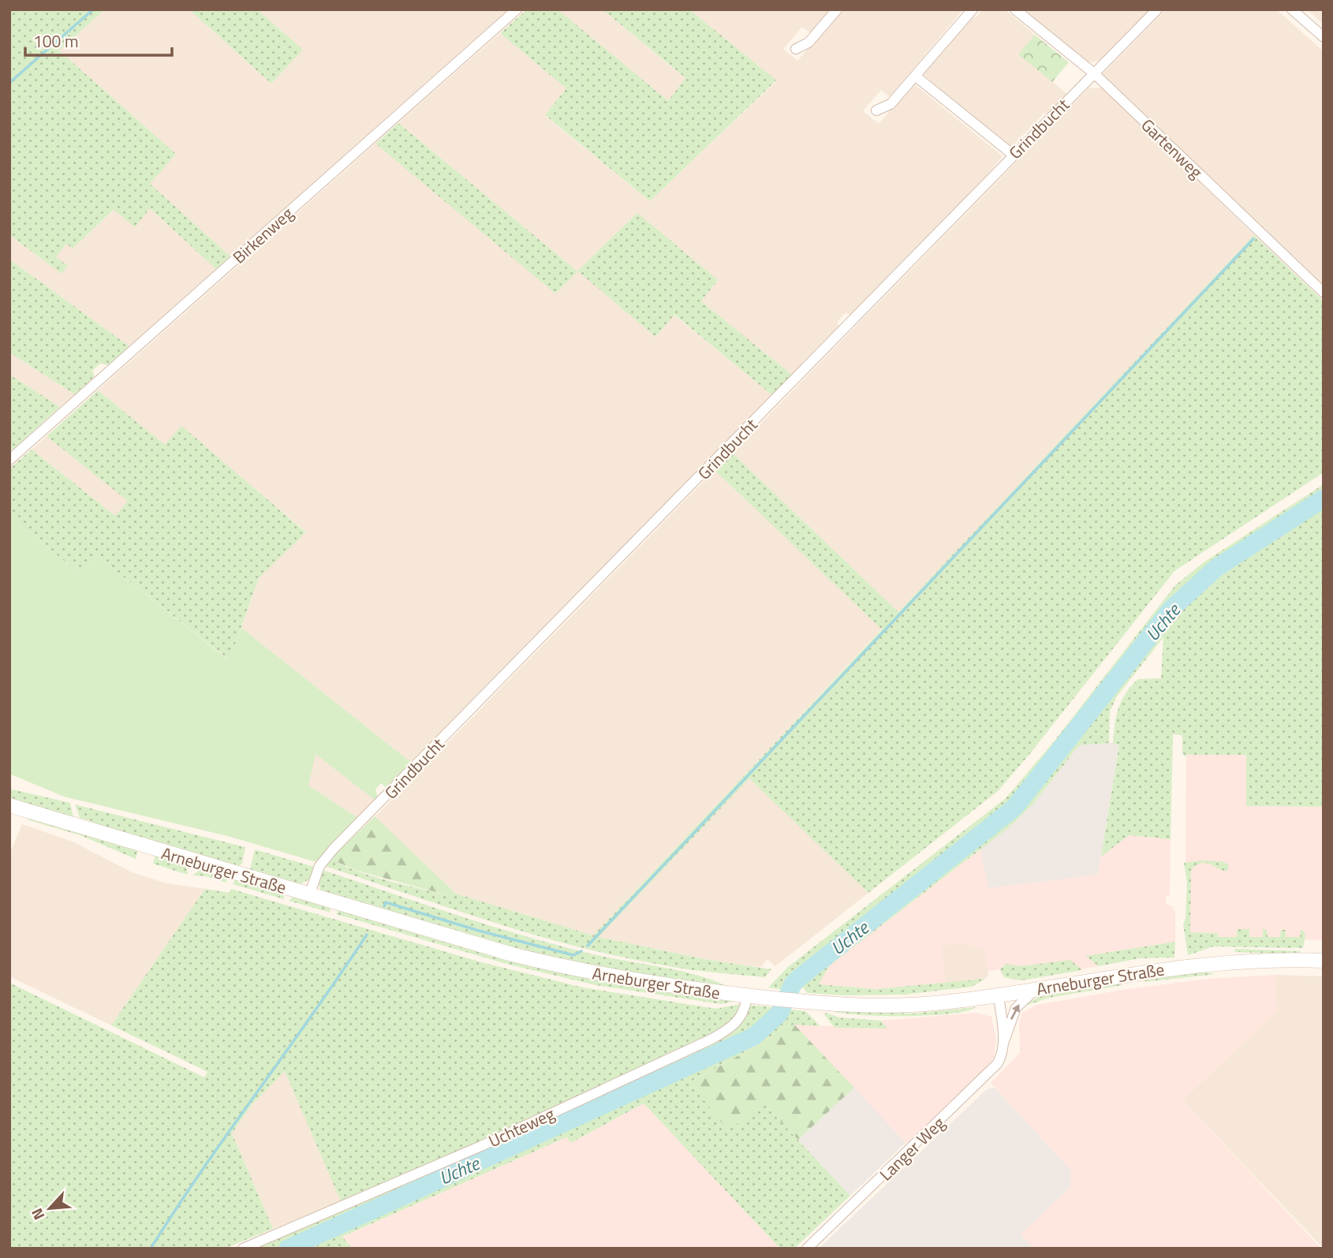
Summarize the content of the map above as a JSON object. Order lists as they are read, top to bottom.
{
  "streets": {
    "main road": ["Arneburger Straße"],
    "street": [
      "Grindbucht",
      "Gartenweg",
      "Birkenweg",
      "Uchteweg",
      "Langer Weg"
    ]
  },
  "crossings": [
    ["Grindbucht", "Gartenweg"],
    ["Grindbucht", "Arneburger Straße"],
    ["Arneburger Straße", "Uchteweg"],
    ["Arneburger Straße", "Langer Weg"]
  ],
  "water": ["Uchte"],
  "scale_bar": "100 m",
  "north": "bottom left"
}
